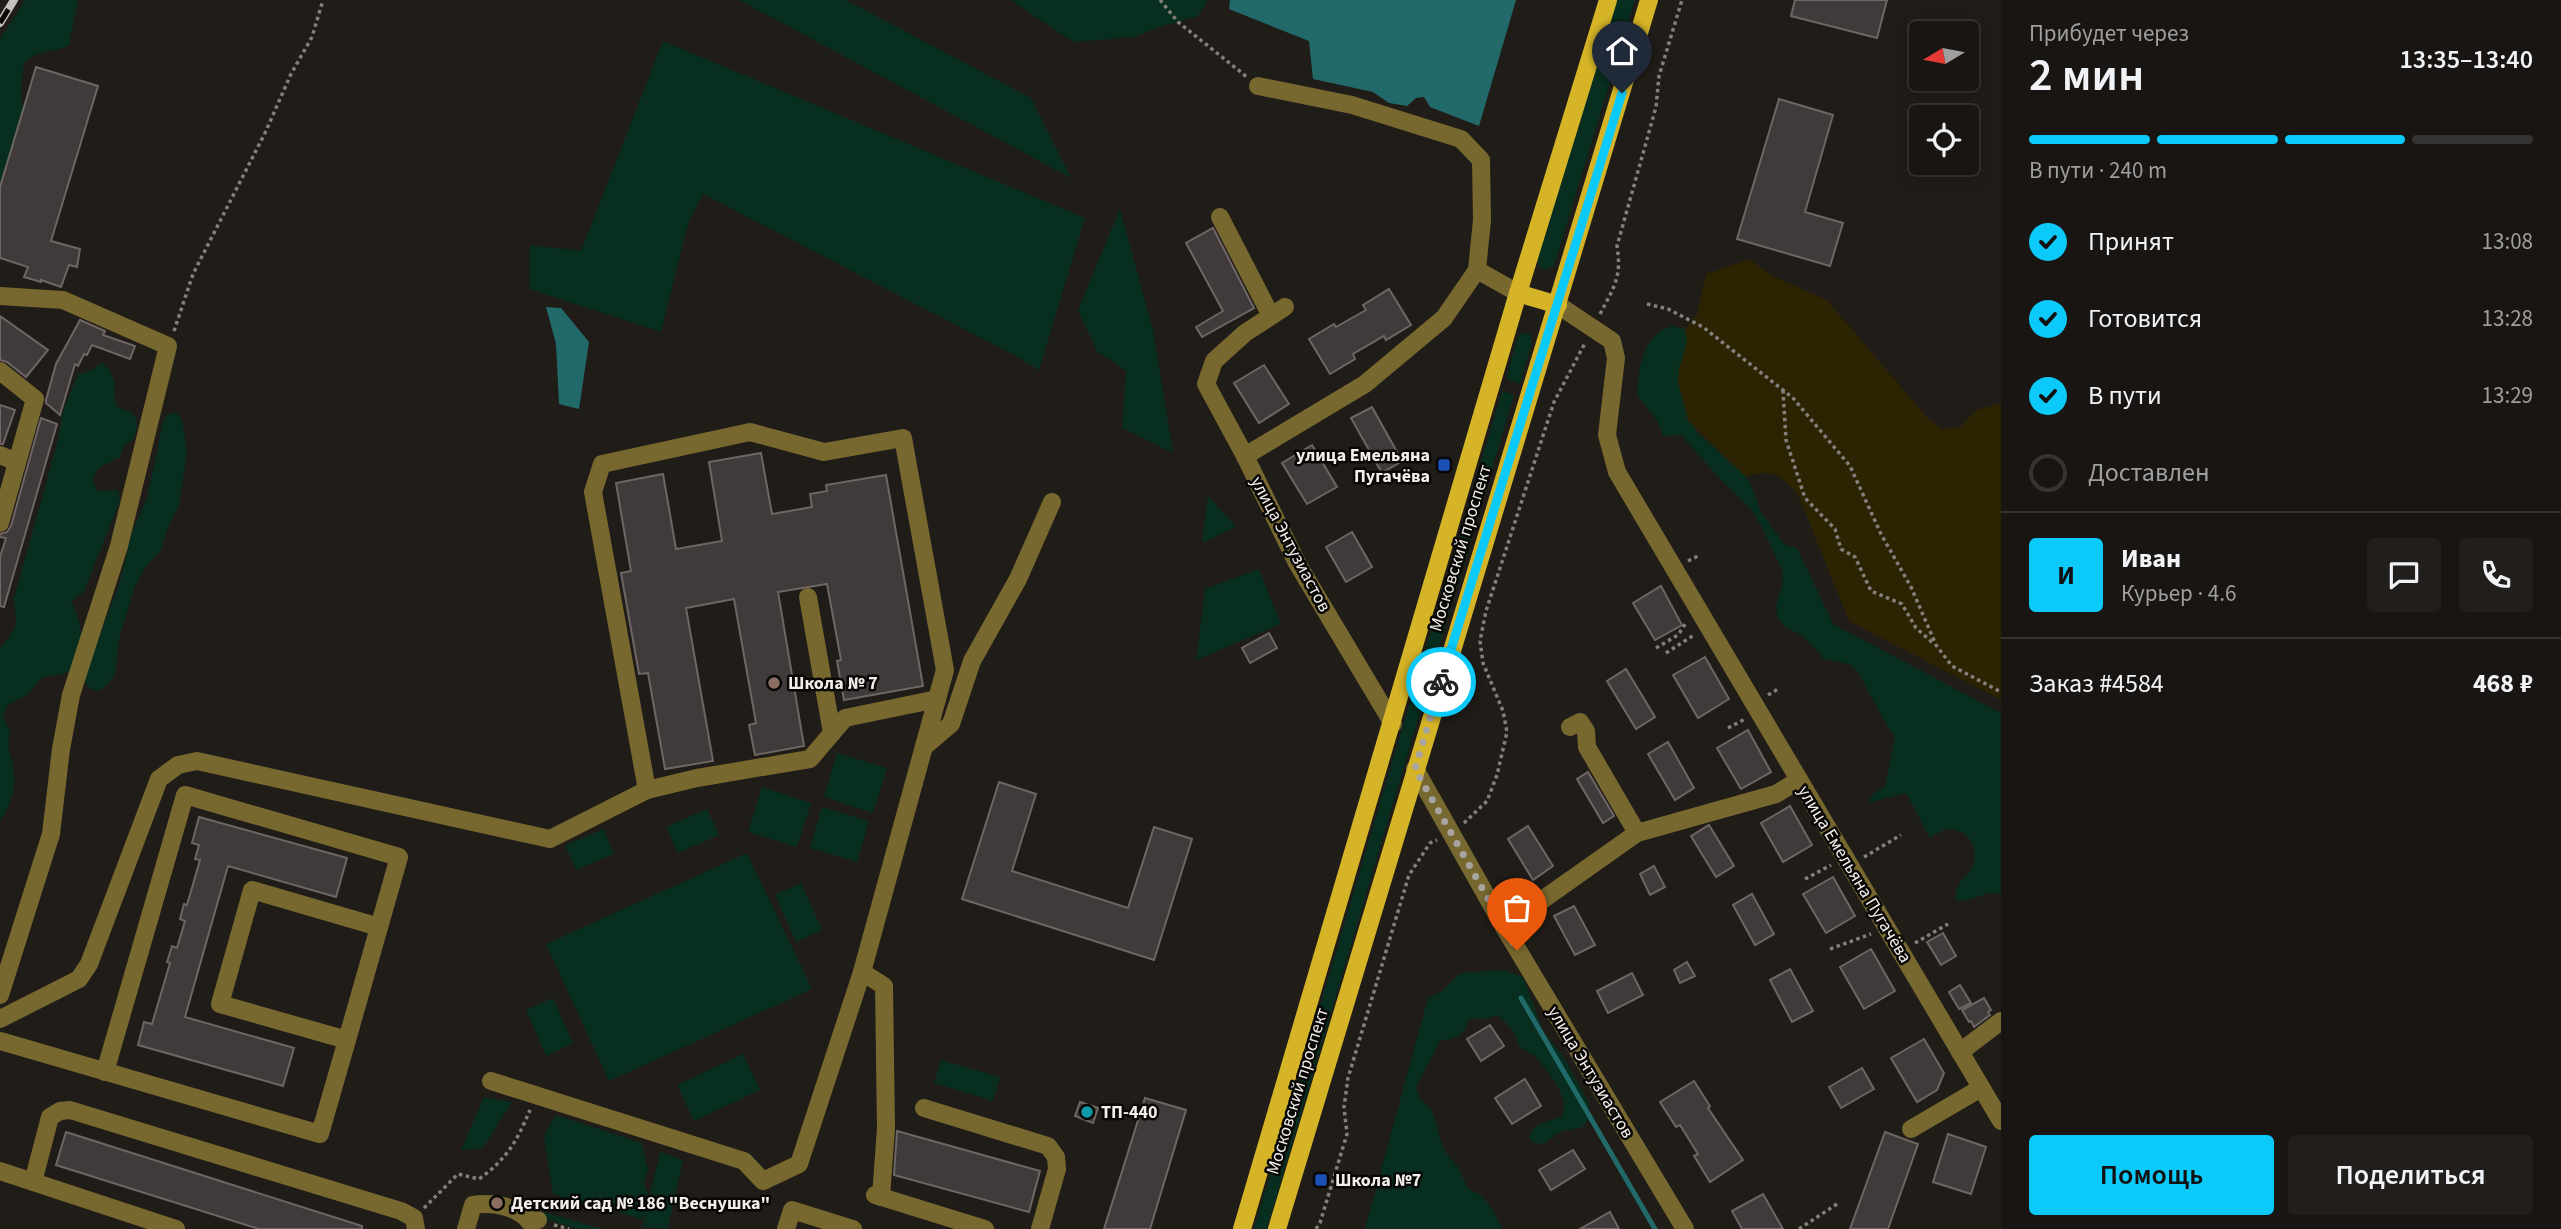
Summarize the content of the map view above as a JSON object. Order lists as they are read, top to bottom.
{
  "streets": {
    "main road": ["Московский проспект"],
    "street": ["улица Энтузиастов", "улица Емельяна Пугачёва"]
  },
  "crossings": [
    ["улица Энтузиастов", "Московский проспект"],
    ["Московский проспект", "улица Емельяна Пугачёва"]
  ],
  "places": {
    "transit": ["улица Емельяна Пугачёва", "Школа №7"],
    "other": ["Школа № 7", "ТП-440", "Детский сад № 186 \"Веснушка\""]
  },
  "north": "left",
  "page": {
    "heading": ["2 мин", "Прибудет через", "13:35–13:40"],
    "panel": [
      "Иван",
      "Курьер · 4.6",
      "Заказ #4584",
      "468 ₽"
    ],
    "bar": "В пути · 240 m",
    "list": [
      ["Принят", "13:08"],
      ["Готовится", "13:28"],
      ["В пути", "13:29"],
      "Доставлен"
    ],
    "round": "И",
    "buttons": ["Помощь", "Поделиться"]
  }
}
